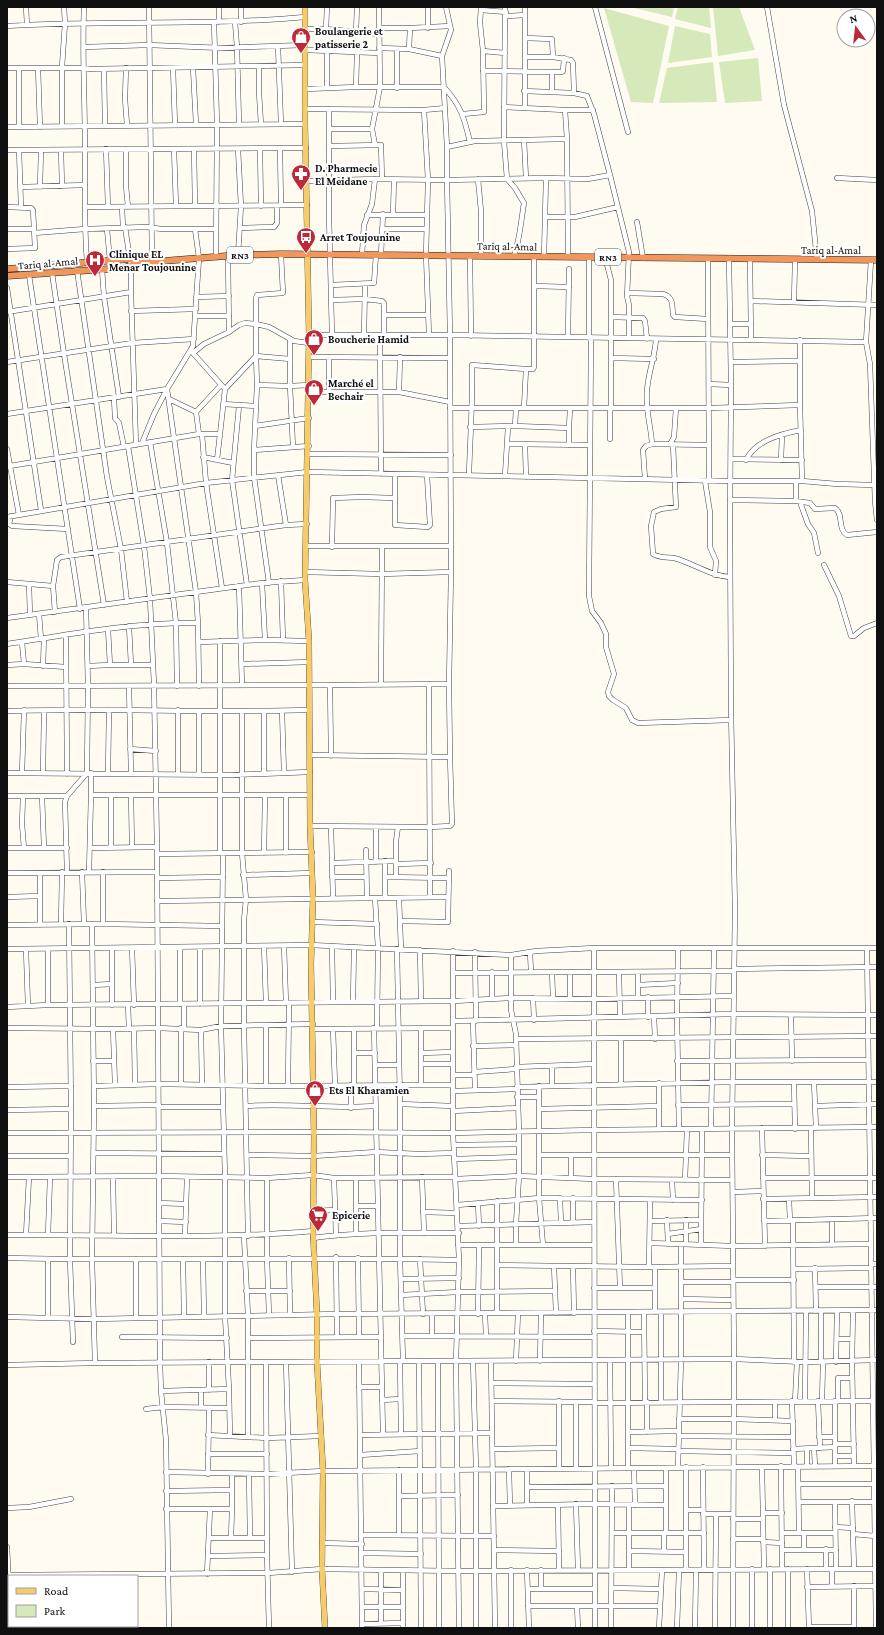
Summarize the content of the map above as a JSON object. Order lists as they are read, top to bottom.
{
  "streets": {
    "highway": ["Tariq al-Amal", "RN3"]
  },
  "places": {
    "shop": [
      "Boulangerie et patisserie 2",
      "Boucherie Hamid",
      "Marché el Bechair",
      "Ets El Kharamien"
    ],
    "pharmacy": ["D. Pharmecie El Meidane"],
    "bus stop": ["Arret Toujounine"],
    "hospital": ["Clinique EL Menar Toujounine"],
    "supermarket": ["Epicerie"]
  },
  "legend": ["Road", "Park"],
  "north": "top"
}
